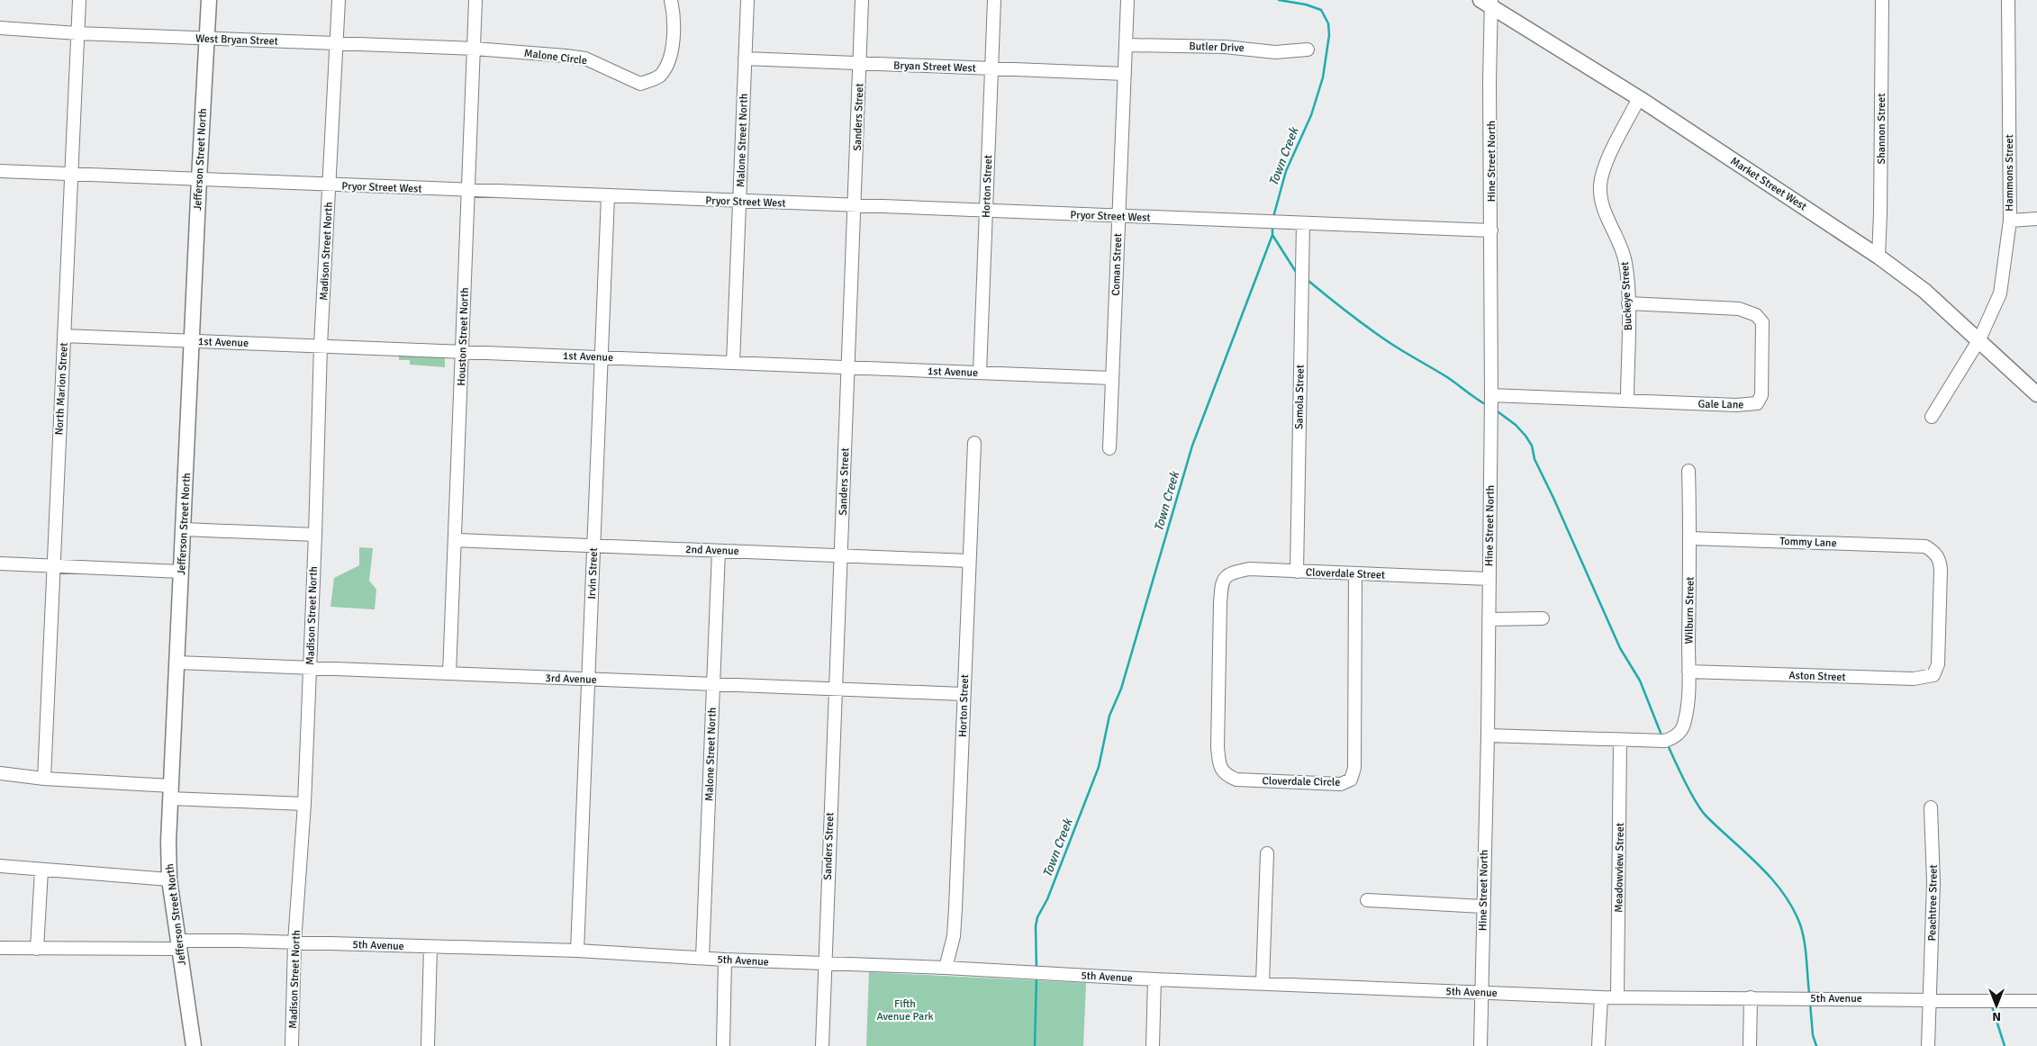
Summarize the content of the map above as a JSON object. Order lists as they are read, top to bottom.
{
  "streets": {
    "main road": ["Jefferson Street North", "Market Street West"],
    "street": [
      "West Bryan Street",
      "Butler Drive",
      "Malone Circle",
      "Bryan Street West",
      "Sanders Street",
      "Shannon Street",
      "Malone Street North",
      "Hine Street North",
      "Hammons Street",
      "Horton Street",
      "Pryor Street West",
      "Madison Street North",
      "Coman Street",
      "Buckeye Street",
      "Houston Street North",
      "1st Avenue",
      "North Marion Street",
      "Samola Street",
      "Gale Lane",
      "Tommy Lane",
      "2nd Avenue",
      "Irvin Street",
      "Cloverdale Street",
      "Wilburn Street",
      "Aston Street",
      "3rd Avenue",
      "Cloverdale Circle",
      "Meadowview Street",
      "Peachtree Street",
      "5th Avenue"
    ]
  },
  "crossings": [
    ["West Bryan Street", "Malone Circle"],
    ["West Bryan Street", "Jefferson Street North"],
    ["West Bryan Street", "Madison Street North"],
    ["West Bryan Street", "Houston Street North"],
    ["West Bryan Street", "North Marion Street"],
    ["Butler Drive", "Coman Street"],
    ["Malone Circle", "Houston Street North"],
    ["Bryan Street West", "Sanders Street"],
    ["Bryan Street West", "Malone Street North"],
    ["Bryan Street West", "Horton Street"],
    ["Bryan Street West", "Coman Street"],
    ["Sanders Street", "Pryor Street West"],
    ["Sanders Street", "1st Avenue"],
    ["Sanders Street", "2nd Avenue"],
    ["Sanders Street", "3rd Avenue"],
    ["Sanders Street", "5th Avenue"],
    ["Shannon Street", "Market Street West"],
    ["Malone Street North", "Pryor Street West"],
    ["Malone Street North", "1st Avenue"],
    ["Malone Street North", "2nd Avenue"],
    ["Malone Street North", "3rd Avenue"],
    ["Malone Street North", "5th Avenue"],
    ["Jefferson Street North", "Pryor Street West"],
    ["Jefferson Street North", "1st Avenue"],
    ["Jefferson Street North", "3rd Avenue"],
    ["Jefferson Street North", "5th Avenue"],
    ["Hine Street North", "Market Street West"],
    ["Hine Street North", "Pryor Street West"],
    ["Hine Street North", "Gale Lane"],
    ["Hine Street North", "Cloverdale Street"],
    ["Hine Street North", "5th Avenue"],
    ["Hammons Street", "Market Street West"],
    ["Market Street West", "Buckeye Street"],
    ["Horton Street", "Pryor Street West"],
    ["Horton Street", "1st Avenue"],
    ["Horton Street", "2nd Avenue"],
    ["Horton Street", "3rd Avenue"],
    ["Horton Street", "5th Avenue"],
    ["Pryor Street West", "Madison Street North"],
    ["Pryor Street West", "Coman Street"],
    ["Pryor Street West", "Houston Street North"],
    ["Pryor Street West", "North Marion Street"],
    ["Pryor Street West", "Samola Street"],
    ["Pryor Street West", "Irvin Street"],
    ["Madison Street North", "1st Avenue"],
    ["Madison Street North", "3rd Avenue"],
    ["Madison Street North", "5th Avenue"],
    ["Coman Street", "1st Avenue"],
    ["Buckeye Street", "Gale Lane"],
    ["Houston Street North", "1st Avenue"],
    ["Houston Street North", "2nd Avenue"],
    ["Houston Street North", "3rd Avenue"],
    ["1st Avenue", "North Marion Street"],
    ["1st Avenue", "Irvin Street"],
    ["Samola Street", "Cloverdale Street"],
    ["Tommy Lane", "Wilburn Street"],
    ["Tommy Lane", "Aston Street"],
    ["2nd Avenue", "Irvin Street"],
    ["Irvin Street", "3rd Avenue"],
    ["Irvin Street", "5th Avenue"],
    ["Cloverdale Street", "Cloverdale Circle"],
    ["Wilburn Street", "Aston Street"],
    ["Wilburn Street", "Meadowview Street"],
    ["Meadowview Street", "5th Avenue"],
    ["Peachtree Street", "5th Avenue"]
  ],
  "water": ["Town Creek"],
  "parks": ["Fifth Avenue Park"],
  "north": "bottom"
}
